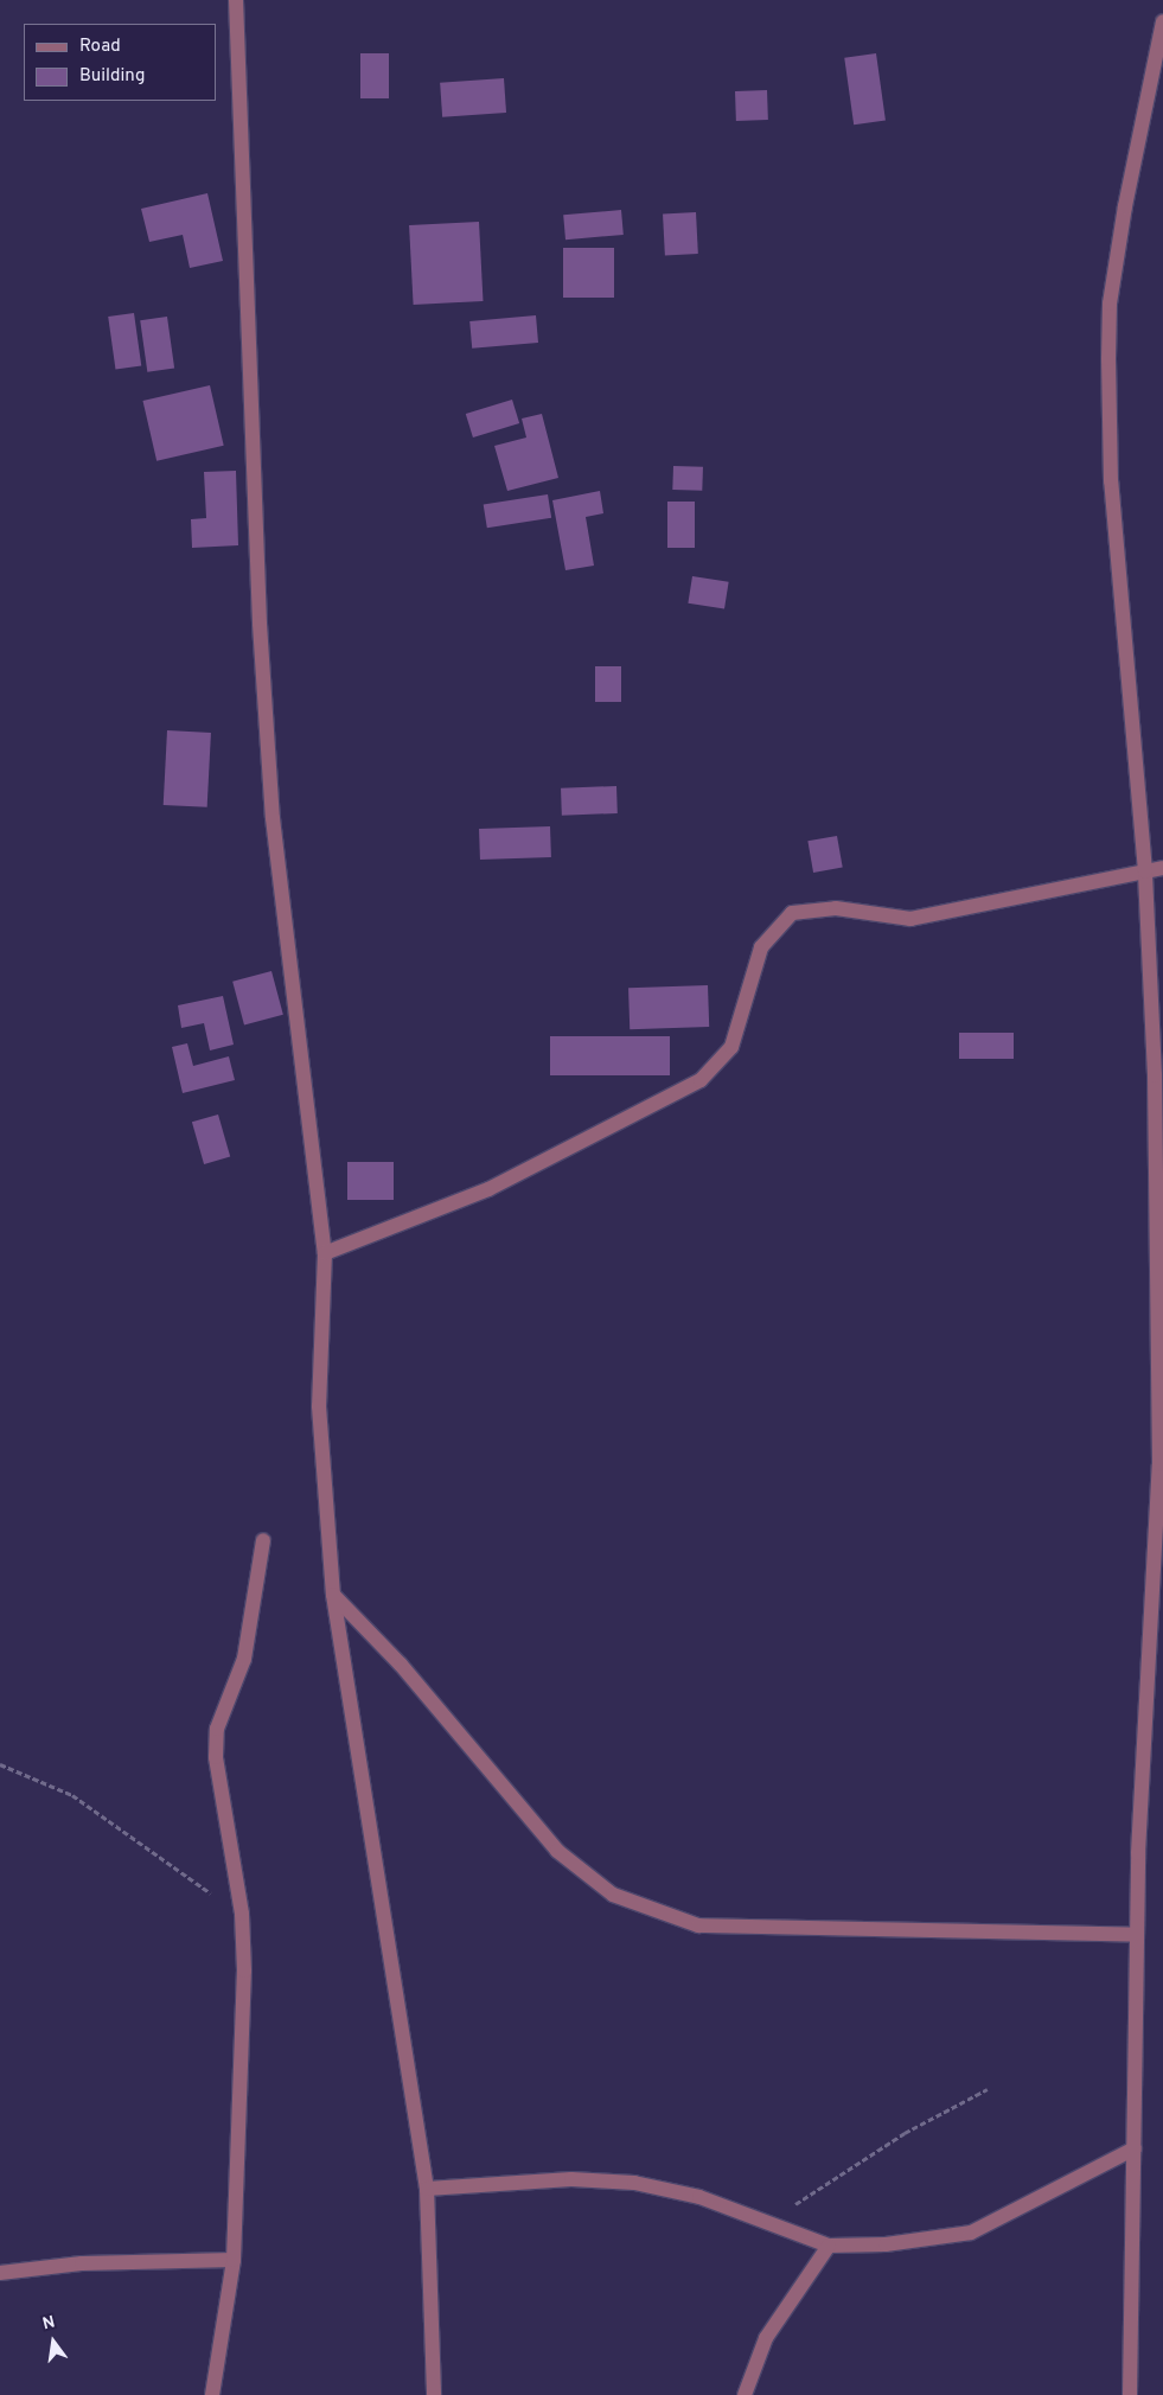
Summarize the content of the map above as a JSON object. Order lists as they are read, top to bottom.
{
  "legend": ["Road", "Building"],
  "north": "top"
}
